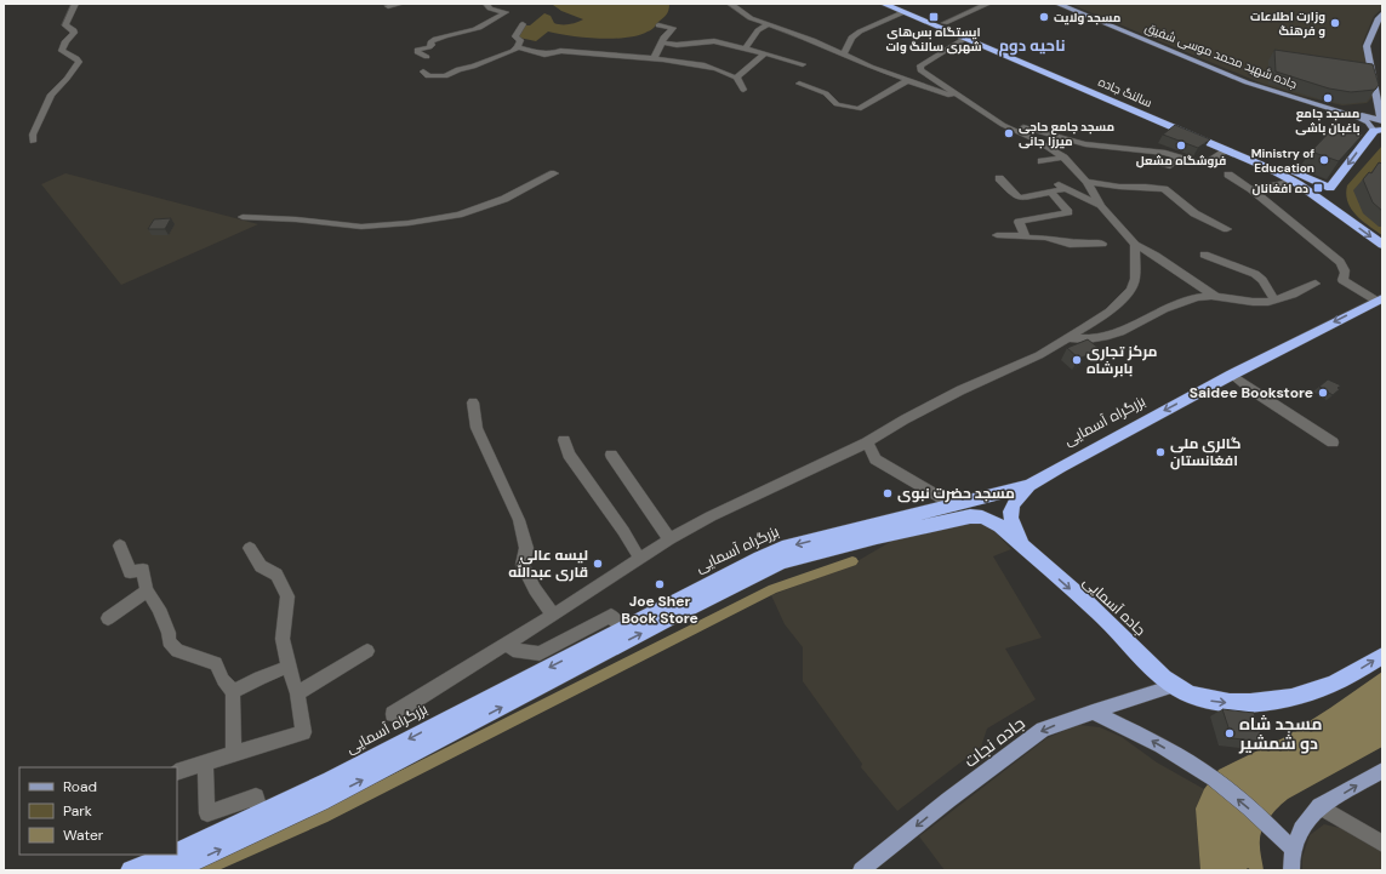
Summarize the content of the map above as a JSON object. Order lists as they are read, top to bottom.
{
  "streets": {
    "highway": ["سالنگ جاده", "بزرگراه آسمایی", "جاده آسمایی"],
    "main road": ["جاده شهید محمد موسی شفیق", "جاده نجات"]
  },
  "crossings": [
    ["جاده آسمایی", "جاده نجات"]
  ],
  "one_way": ["جاده آسمایی", "جاده نجات"],
  "districts": ["ناحیه دوم"],
  "places": {
    "transit": ["ایستگاه بس‌های شهری سالنگ وات", "ده افغانان"],
    "other": [
      "مسجد ولایت",
      "وزارت اطلاعات و فرهنگ",
      "مسجد جامع باغبان باشی",
      "مسجد جامع حاجی میرزا جانی",
      "فروشگاه مشعل",
      "Ministry of Education",
      "مرکز تجاری بابرشاه",
      "Saidee Bookstore",
      "گالری ملی افغانستان",
      "مسجد حضرت نبوی",
      "لیسه عالی قاری عبدالله",
      "Joe Sher Book Store",
      "مسجد شاه دو شمشیر"
    ]
  },
  "legend": ["Road", "Park", "Water"]
}
